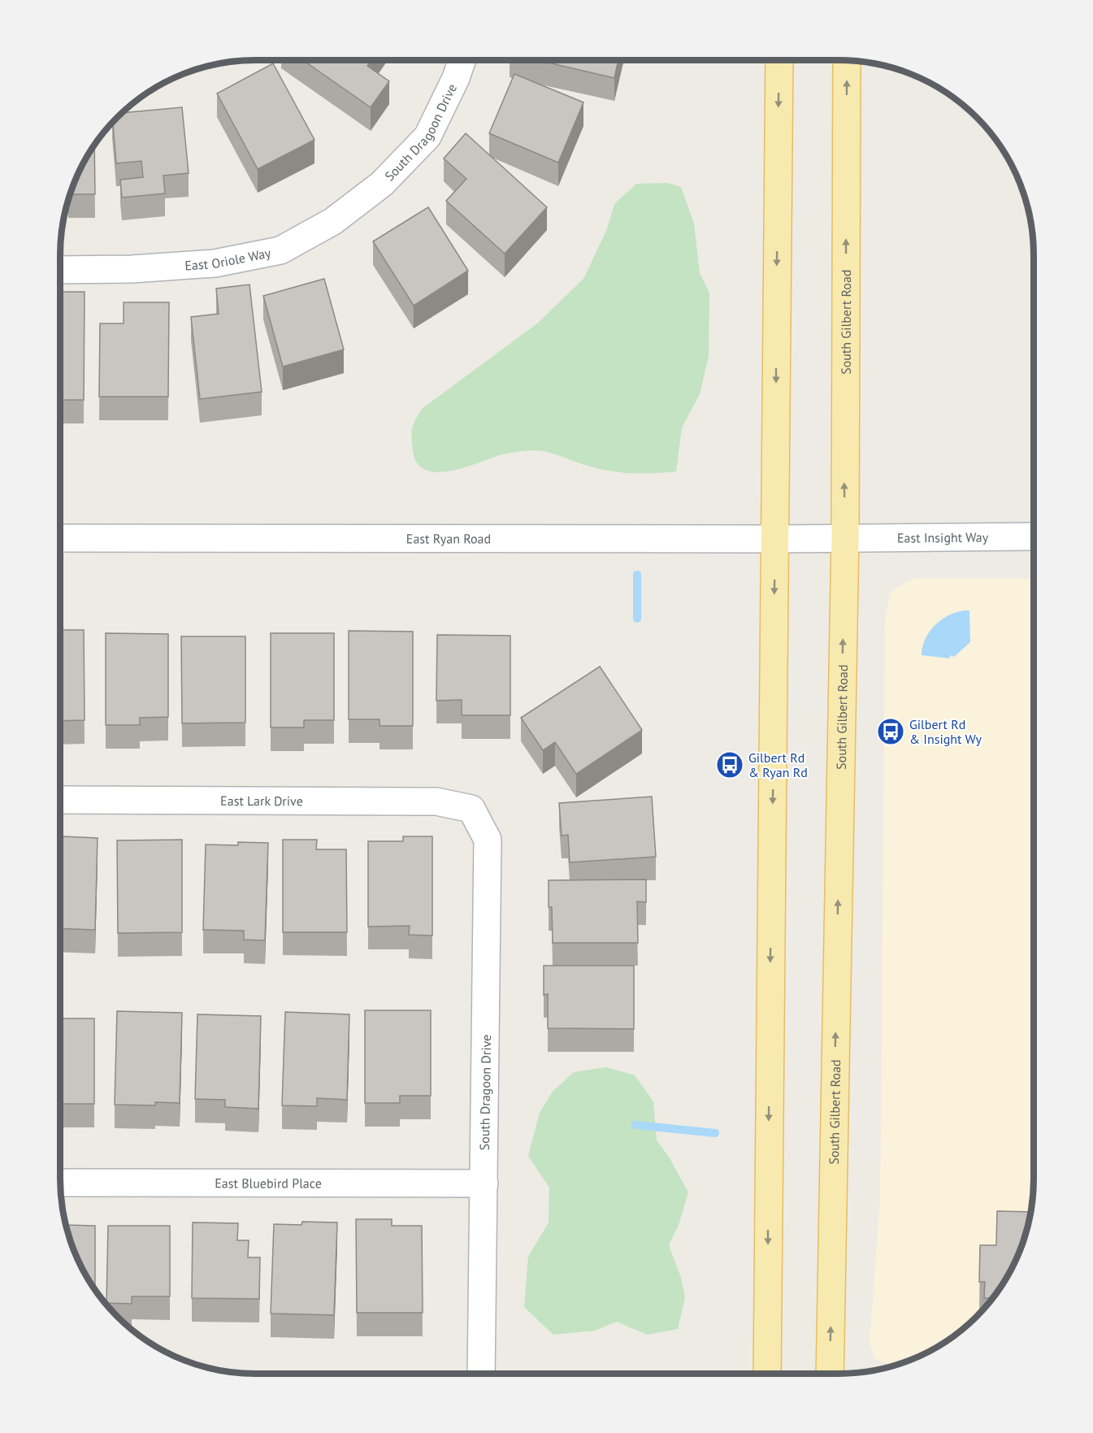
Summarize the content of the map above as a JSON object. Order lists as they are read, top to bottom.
{
  "streets": {
    "main road": ["South Gilbert Road"],
    "street": [
      "South Dragoon Drive",
      "East Oriole Way",
      "East Insight Way",
      "East Ryan Road",
      "East Lark Drive",
      "East Bluebird Place"
    ]
  },
  "crossings": [
    ["South Dragoon Drive", "East Oriole Way"],
    ["South Dragoon Drive", "East Lark Drive"],
    ["South Dragoon Drive", "East Bluebird Place"],
    ["South Gilbert Road", "East Insight Way"],
    ["South Gilbert Road", "East Ryan Road"],
    ["East Insight Way", "East Ryan Road"]
  ],
  "places": {
    "bus stop": ["Gilbert Rd & Insight Wy", "Gilbert Rd & Ryan Rd"]
  }
}
